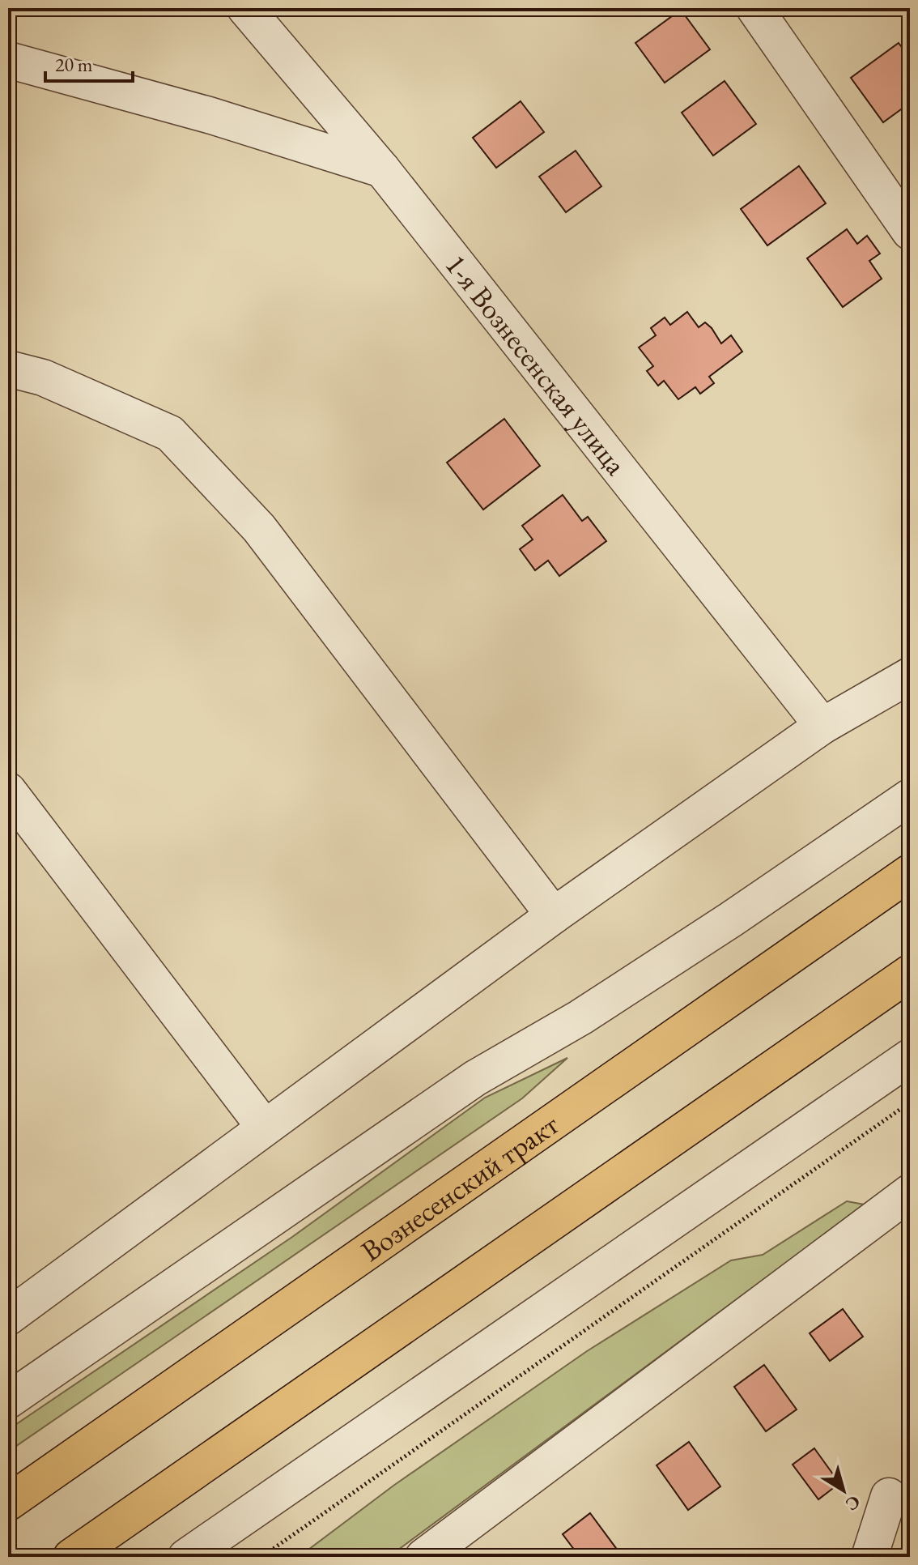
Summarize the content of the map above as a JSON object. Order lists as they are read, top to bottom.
{
  "streets": {
    "main road": ["Вознесенский тракт"],
    "street": ["1-я Вознесенская улица"]
  },
  "scale_bar": "20 m",
  "north": "bottom right"
}
